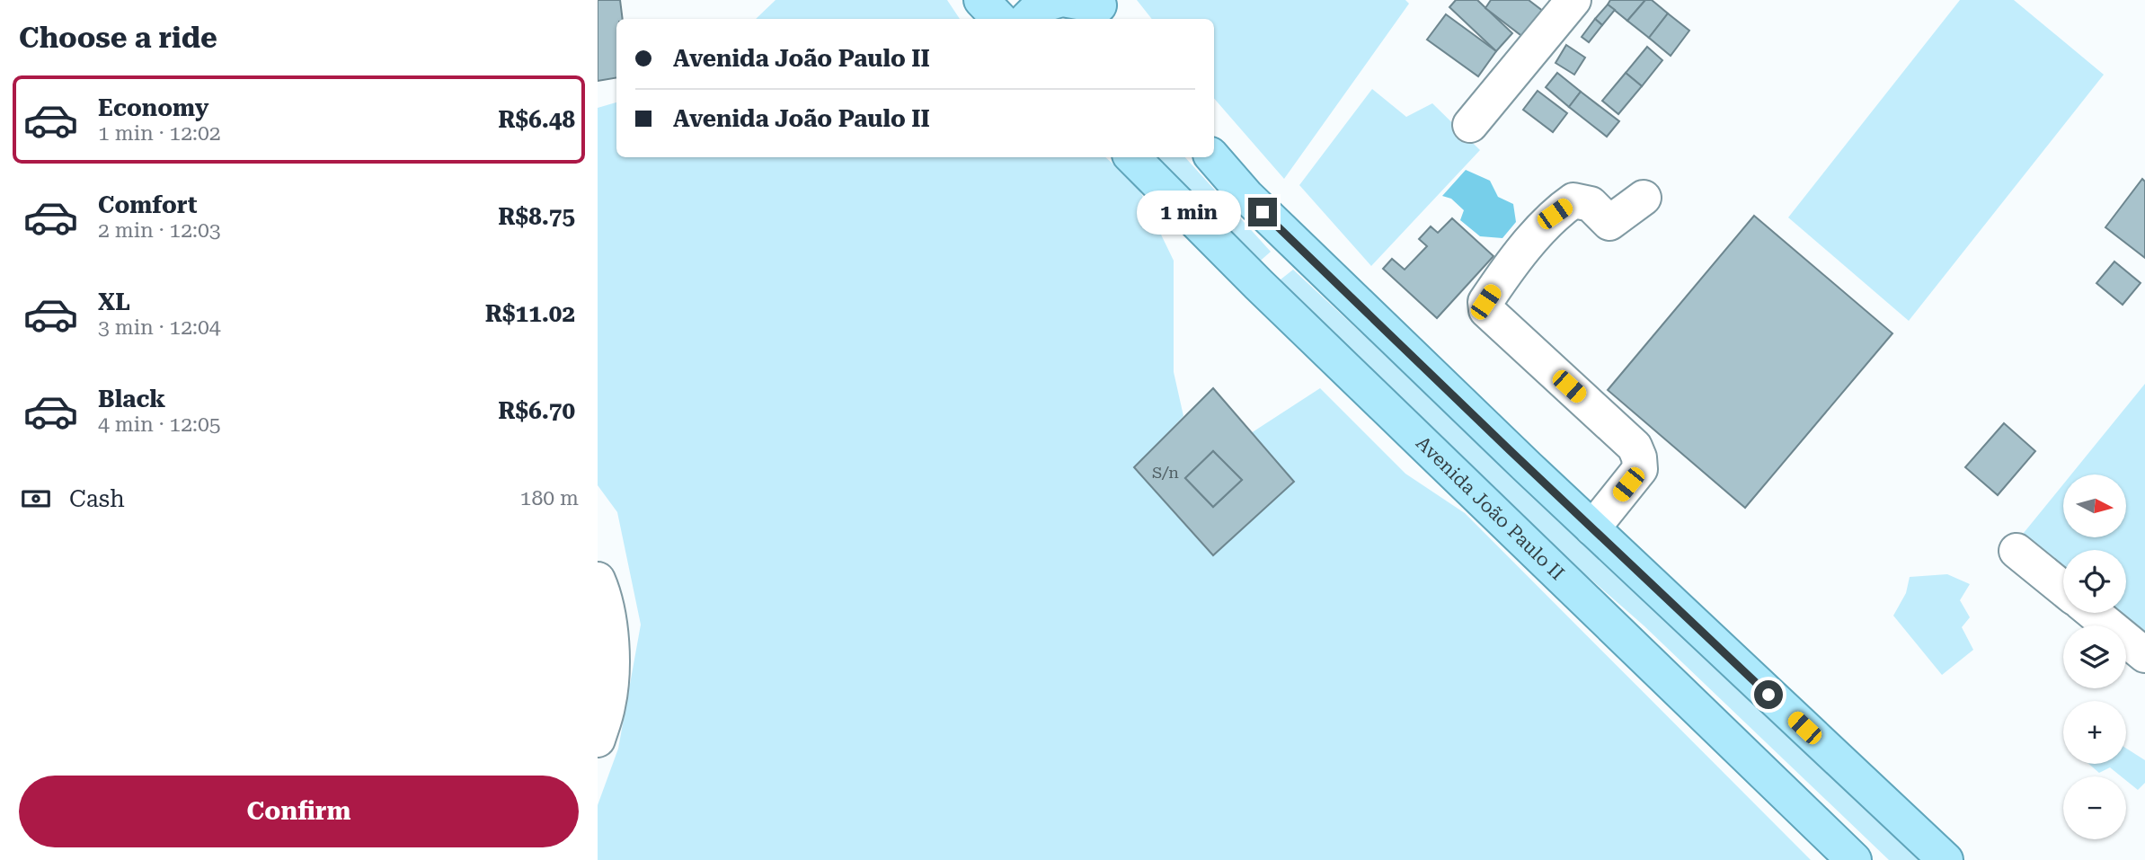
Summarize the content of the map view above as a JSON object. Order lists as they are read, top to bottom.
{
  "streets": {
    "main road": ["Avenida João Paulo II"]
  },
  "house_numbers": ["S/n"],
  "north": "right",
  "page": {
    "heading": "Choose a ride",
    "banner": ["Avenida João Paulo II", "Avenida João Paulo II"],
    "list": [
      {
        "name": "Economy",
        "note": "1 min · 12:02",
        "value": "R$6.48"
      },
      {
        "name": "Comfort",
        "note": "2 min · 12:03",
        "value": "R$8.75"
      },
      {
        "name": "XL",
        "note": "3 min · 12:04",
        "value": "R$11.02"
      },
      {
        "name": "Black",
        "note": "4 min · 12:05",
        "value": "R$6.70"
      }
    ],
    "bubble": "1 min",
    "pay": ["Cash", "180 m"],
    "map_buttons": ["+", "−"],
    "buttons": "Confirm"
  }
}
